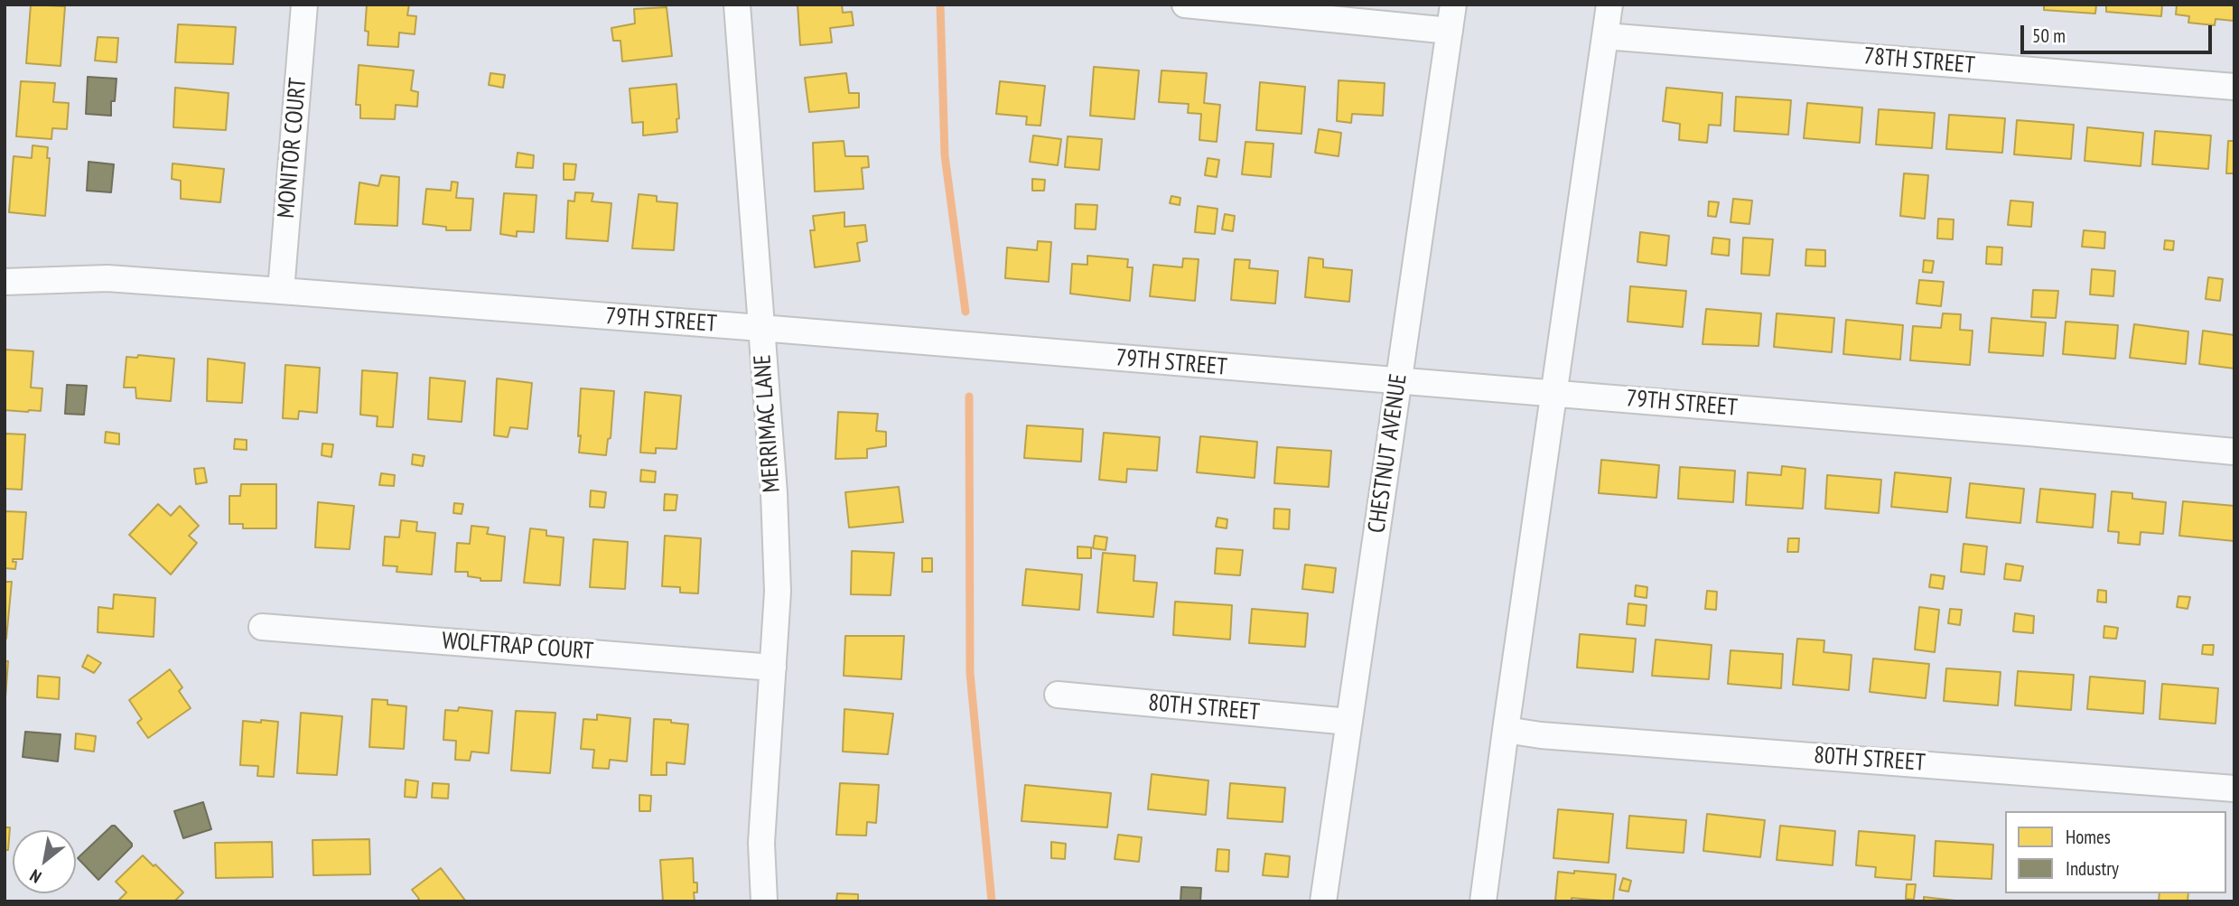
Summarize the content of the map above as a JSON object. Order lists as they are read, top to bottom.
{
  "streets": {
    "street": [
      "78TH STREET",
      "MONITOR COURT",
      "79TH STREET",
      "MERRIMAC LANE",
      "CHESTNUT AVENUE",
      "WOLFTRAP COURT",
      "80TH STREET"
    ]
  },
  "crossings": [
    ["MONITOR COURT", "79TH STREET"],
    ["79TH STREET", "MERRIMAC LANE"],
    ["79TH STREET", "CHESTNUT AVENUE"],
    ["MERRIMAC LANE", "WOLFTRAP COURT"],
    ["CHESTNUT AVENUE", "80TH STREET"]
  ],
  "legend": ["Homes", "Industry"],
  "scale_bar": "50 m",
  "north": "bottom left"
}
